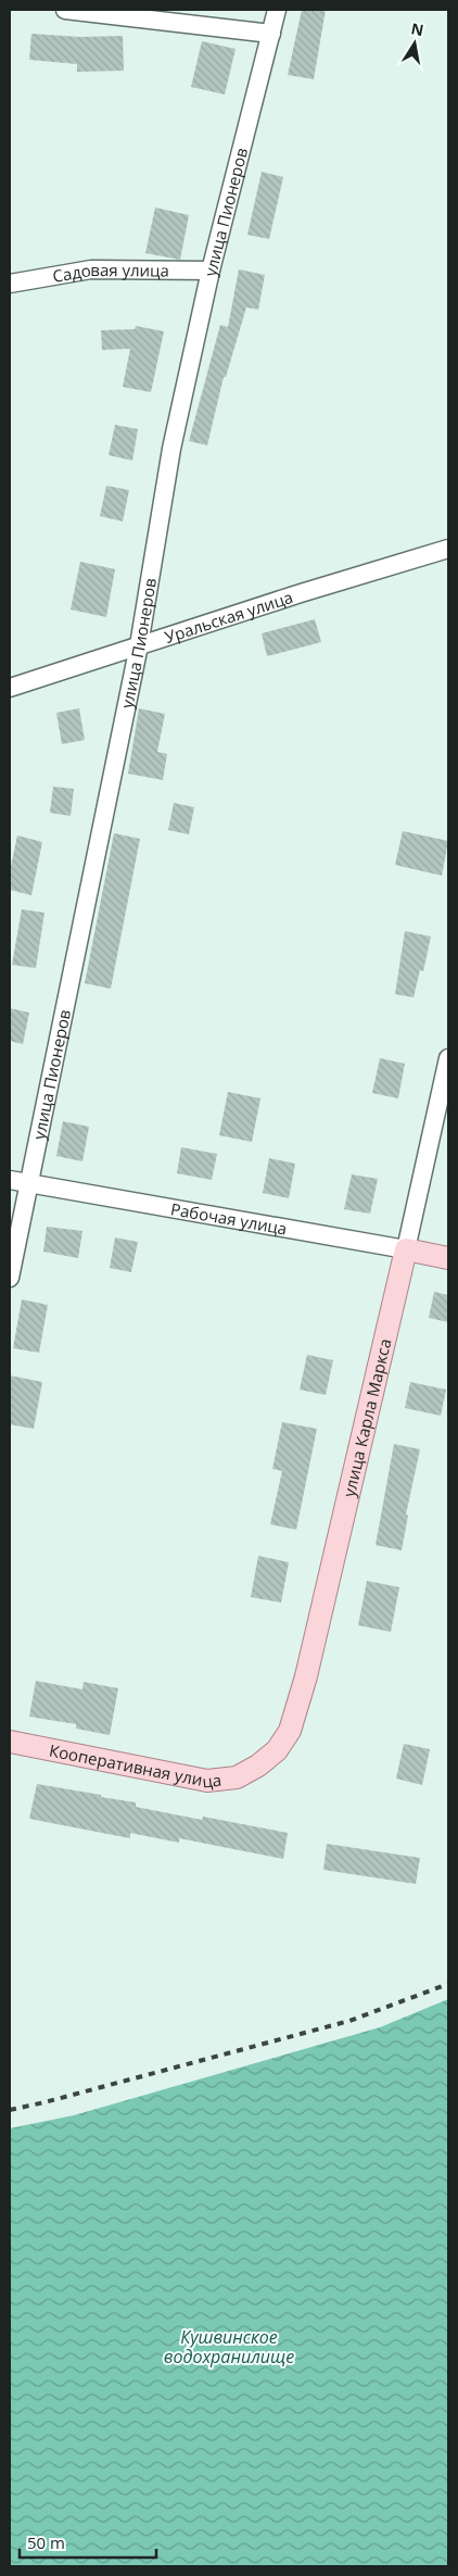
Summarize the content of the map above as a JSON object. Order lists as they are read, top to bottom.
{
  "streets": {
    "main road": ["Рабочая улица", "улица Карла Маркса", "Кооперативная улица"],
    "street": ["улица Пионеров", "Садовая улица", "Уральская улица"]
  },
  "crossings": [
    ["улица Пионеров", "Садовая улица"],
    ["улица Пионеров", "Уральская улица"],
    ["улица Пионеров", "Рабочая улица"],
    ["Рабочая улица", "улица Карла Маркса"],
    ["улица Карла Маркса", "Кооперативная улица"]
  ],
  "water": ["Кушвинское водохранилище"],
  "scale_bar": "50 m",
  "north": "top"
}
